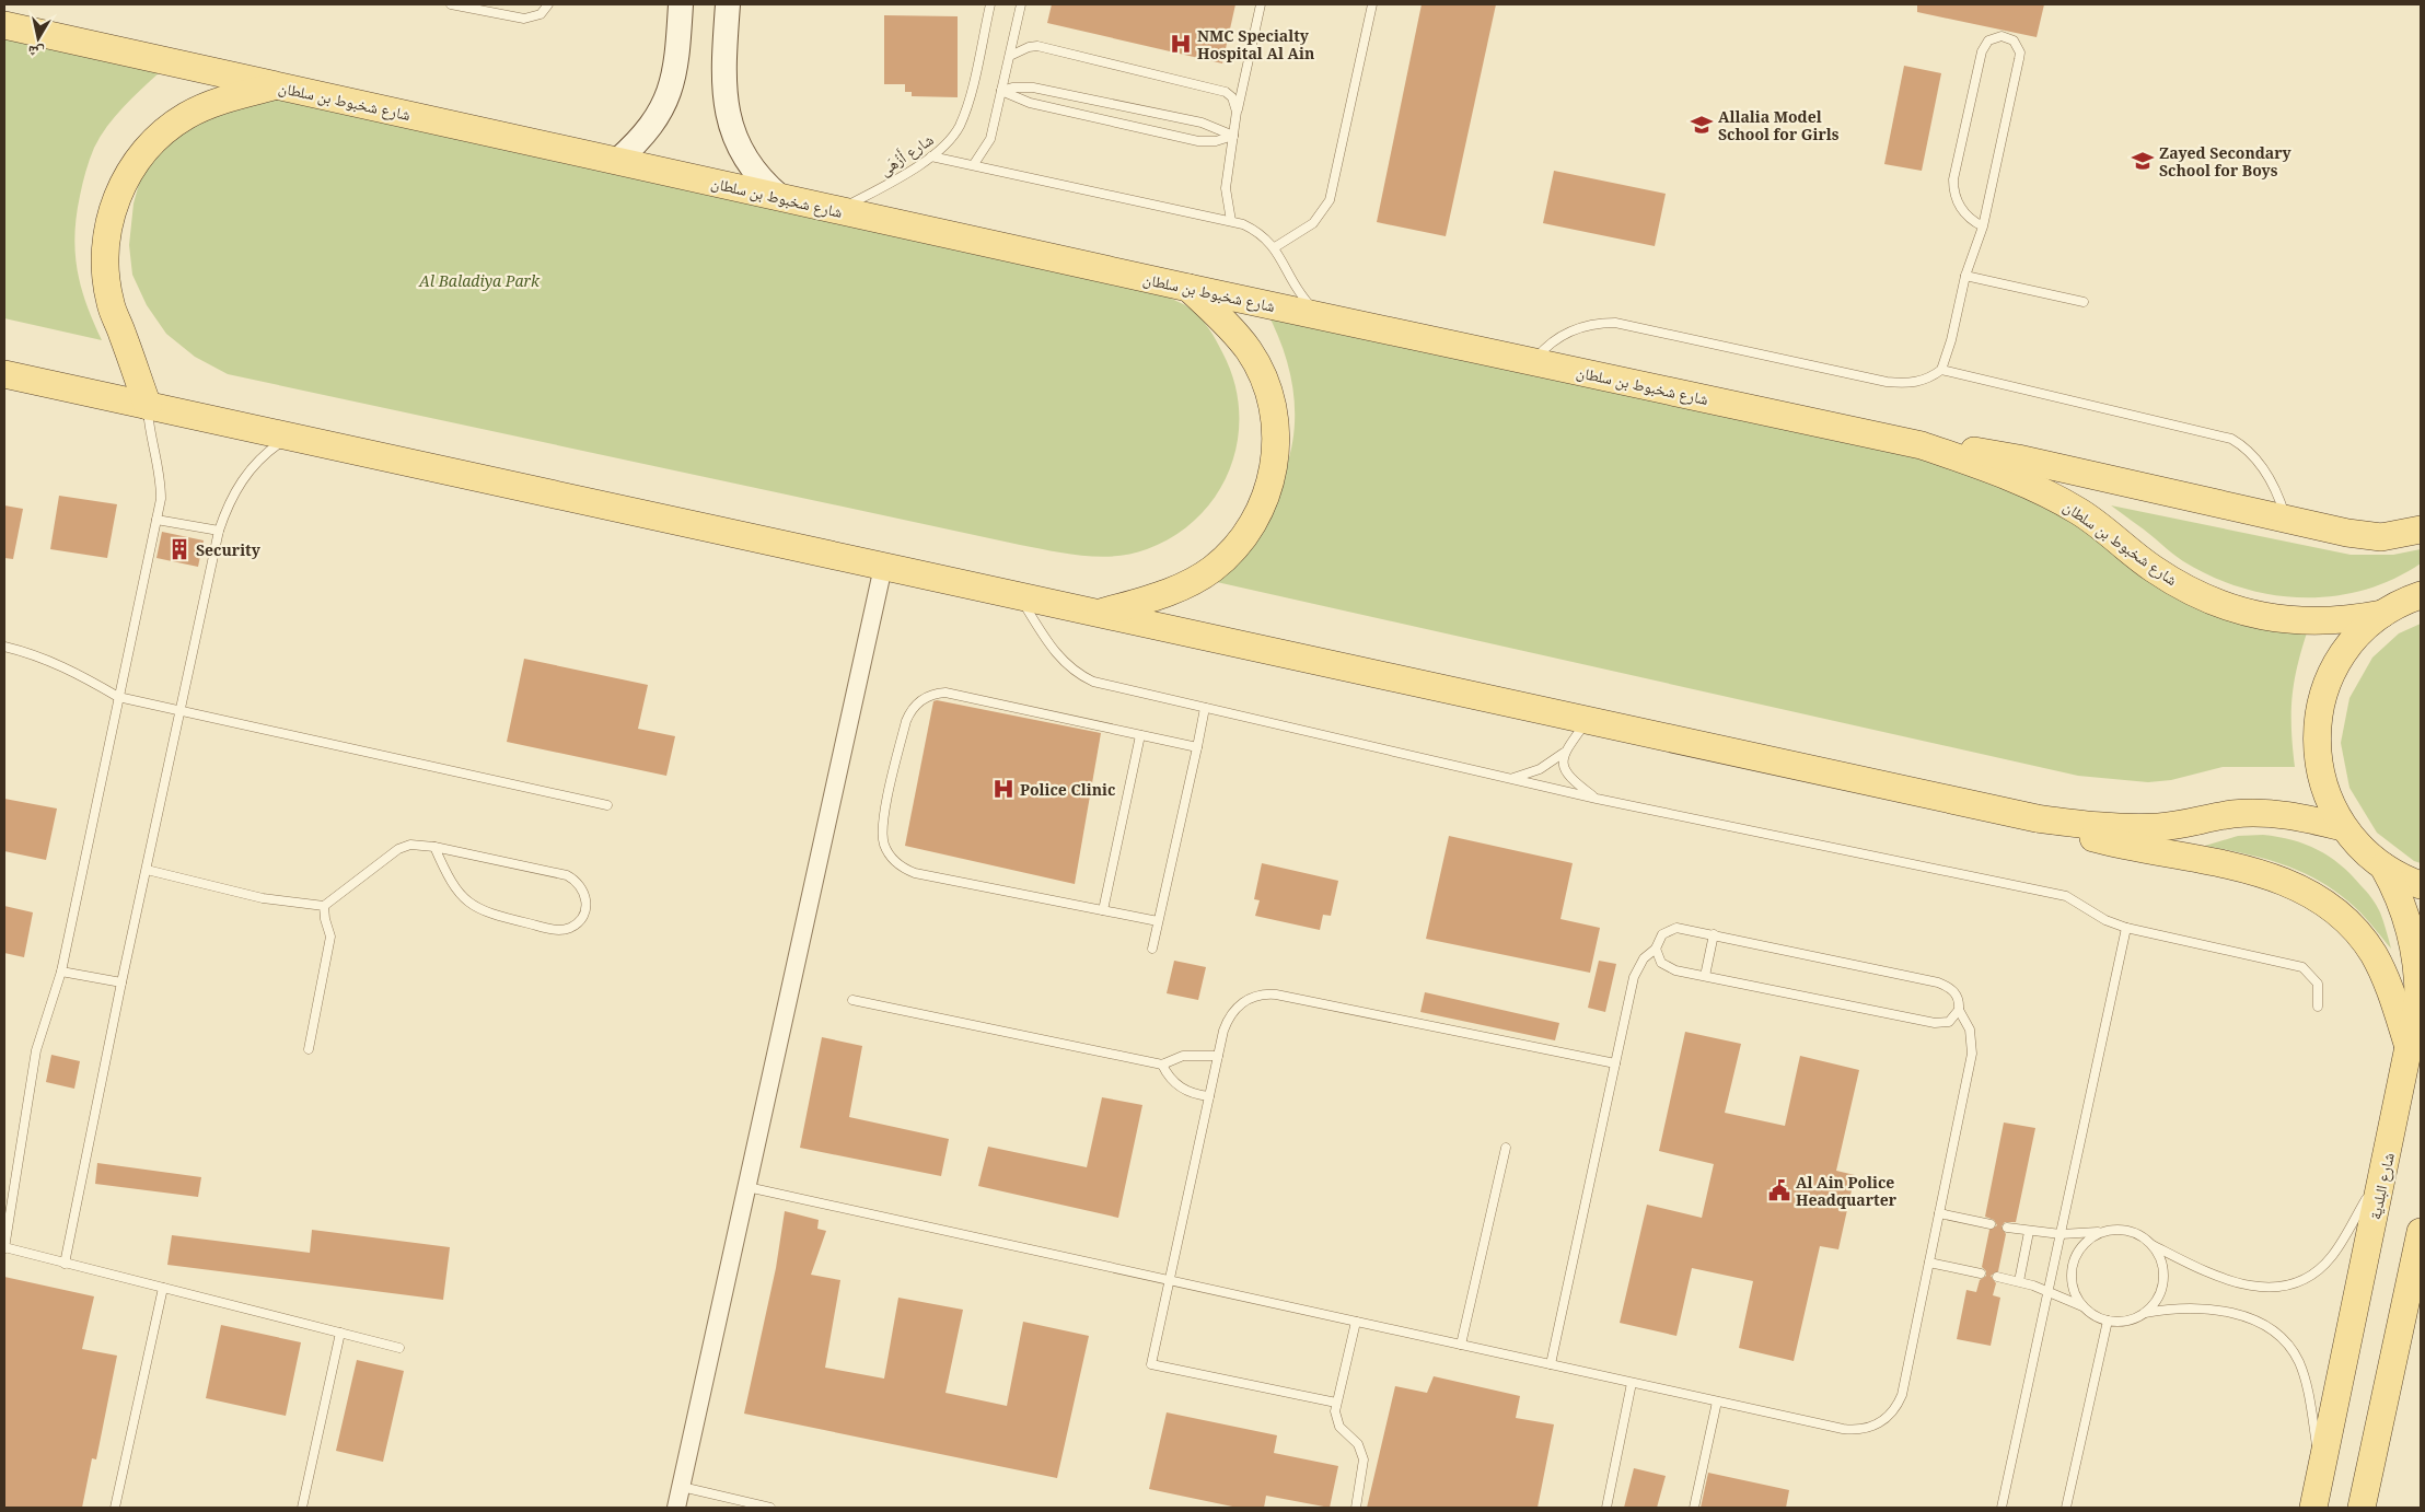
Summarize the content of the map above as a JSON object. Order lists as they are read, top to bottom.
{
  "streets": {
    "main road": ["شارع شخبوط بن سلطان", "شارع البلدية"],
    "lane": ["شارع أَزْهَى"]
  },
  "crossings": [
    ["شارع شخبوط بن سلطان", "شارع أَزْهَى"]
  ],
  "parks": ["Al Baladiya Park"],
  "places": {
    "hospital": ["NMC Specialty Hospital Al Ain", "Police Clinic"],
    "school or university": ["Allalia Model School for Girls", "Zayed Secondary School for Boys"],
    "building": ["Security"],
    "public building": ["Al Ain Police Headquarter"]
  },
  "north": "bottom"
}
